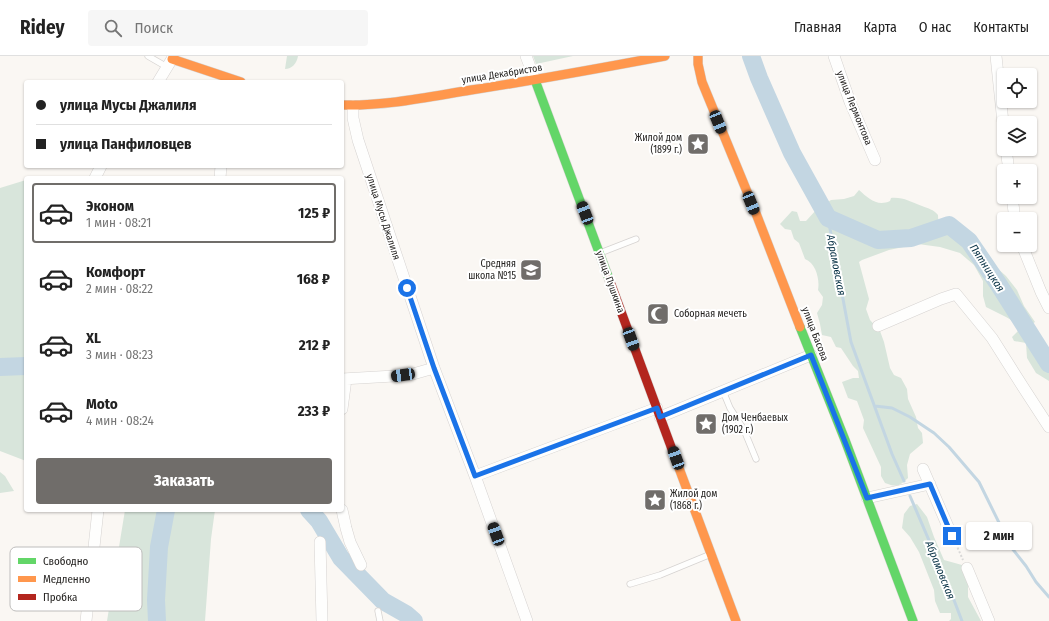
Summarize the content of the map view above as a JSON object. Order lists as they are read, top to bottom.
{
  "streets": {
    "street": [
      "улица Декабристов",
      "улица Лермонтова",
      "улица Мусы Джалиля",
      "улица Пушкина",
      "улица Басова"
    ]
  },
  "crossings": [
    ["улица Декабристов", "улица Мусы Джалиля"],
    ["улица Декабристов", "улица Пушкина"]
  ],
  "water": ["Абрамовская", "Пятницкая"],
  "places": {
    "place": ["Жилой дом (1899 г.)", "Дом Ченбаевых (1902 г.)", "Жилой дом (1868 г.)"],
    "school or university": ["Средняя школа №15"],
    "mosque": ["Соборная мечеть"]
  },
  "legend": ["Свободно", "Медленно", "Пробка"],
  "page": {
    "header": "Ridey",
    "search": "Поиск",
    "nav": [
      "Главная",
      "Карта",
      "О нас",
      "Контакты"
    ],
    "map_buttons": ["+", "−"],
    "banner": ["улица Мусы Джалиля", "улица Панфиловцев"],
    "list": [
      {
        "name": "Эконом",
        "note": "1 мин · 08:21",
        "value": "125 ₽"
      },
      {
        "name": "Комфорт",
        "note": "2 мин · 08:22",
        "value": "168 ₽"
      },
      {
        "name": "XL",
        "note": "3 мин · 08:23",
        "value": "212 ₽"
      },
      {
        "name": "Moto",
        "note": "4 мин · 08:24",
        "value": "233 ₽"
      }
    ],
    "buttons": "Заказать",
    "bubble": "2 мин"
  }
}
